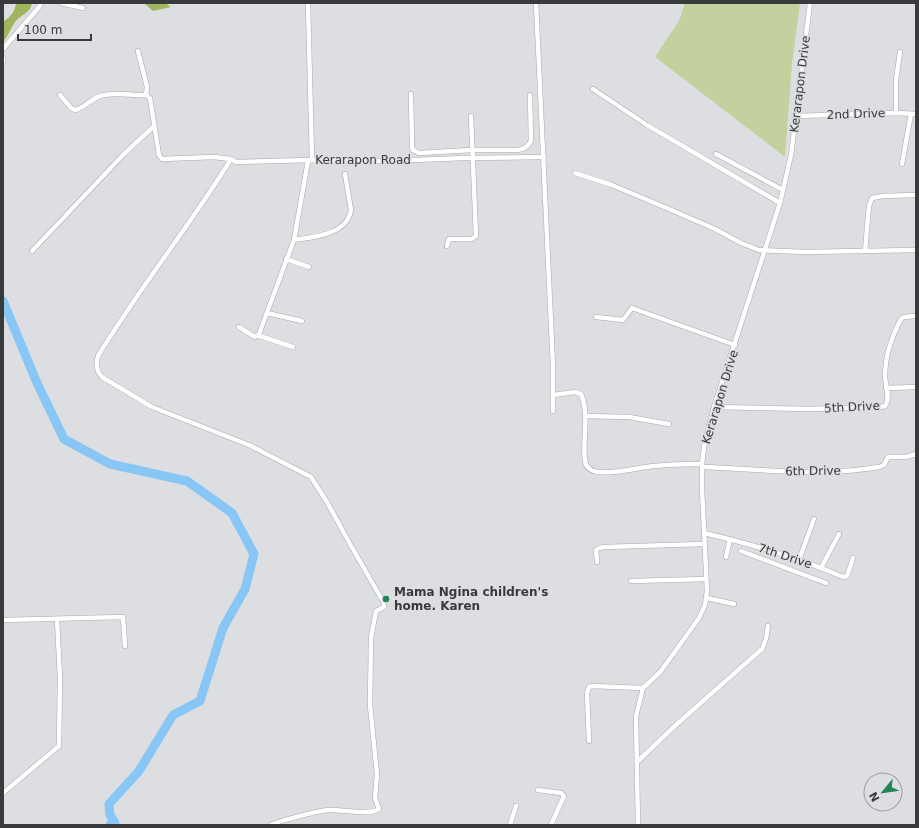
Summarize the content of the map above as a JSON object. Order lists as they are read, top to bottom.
{
  "streets": {
    "street": [
      "Kerarapon Drive",
      "2nd Drive",
      "Kerarapon Road",
      "5th Drive",
      "6th Drive",
      "7th Drive"
    ]
  },
  "crossings": [
    ["Kerarapon Drive", "2nd Drive"],
    ["Kerarapon Drive", "5th Drive"],
    ["Kerarapon Drive", "6th Drive"],
    ["Kerarapon Drive", "7th Drive"]
  ],
  "places": ["Mama Ngina children's home. Karen"],
  "scale_bar": "100 m",
  "north": "bottom left"
}
